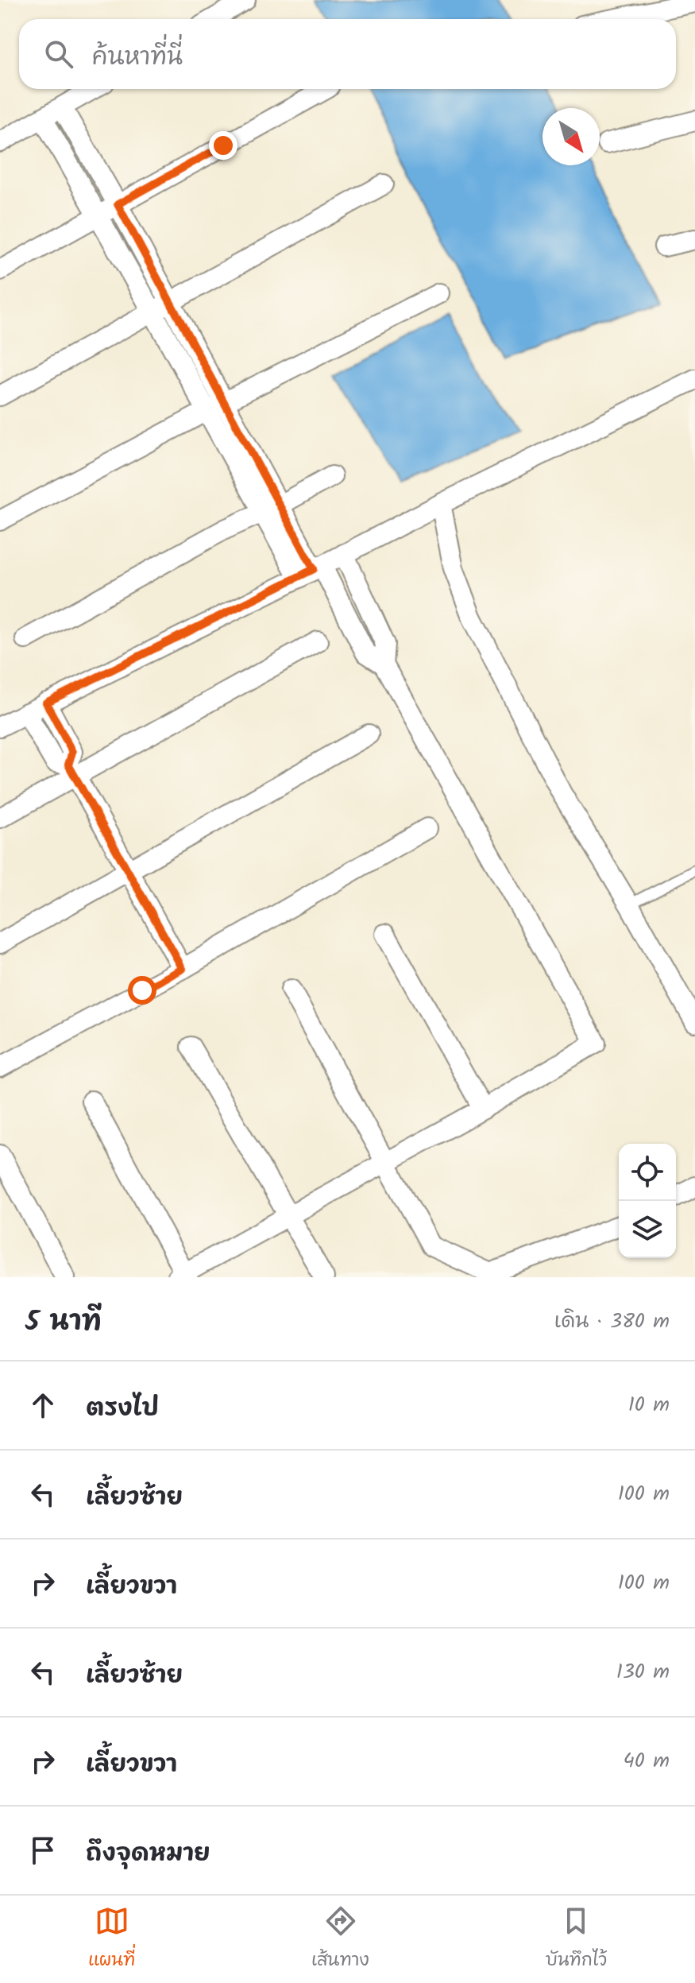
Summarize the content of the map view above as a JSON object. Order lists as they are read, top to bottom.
{
  "north": "bottom right",
  "page": {
    "search": "ค้นหาที่นี่",
    "heading": ["5 นาที", "เดิน · 380 m"],
    "list": [
      ["ตรงไป", "10 m"],
      ["เลี้ยวซ้าย", "100 m"],
      ["เลี้ยวขวา", "100 m"],
      ["เลี้ยวซ้าย", "130 m"],
      ["เลี้ยวขวา", "40 m"],
      "ถึงจุดหมาย"
    ],
    "nav": ["แผนที่", "เส้นทาง", "บันทึกไว้"]
  }
}
